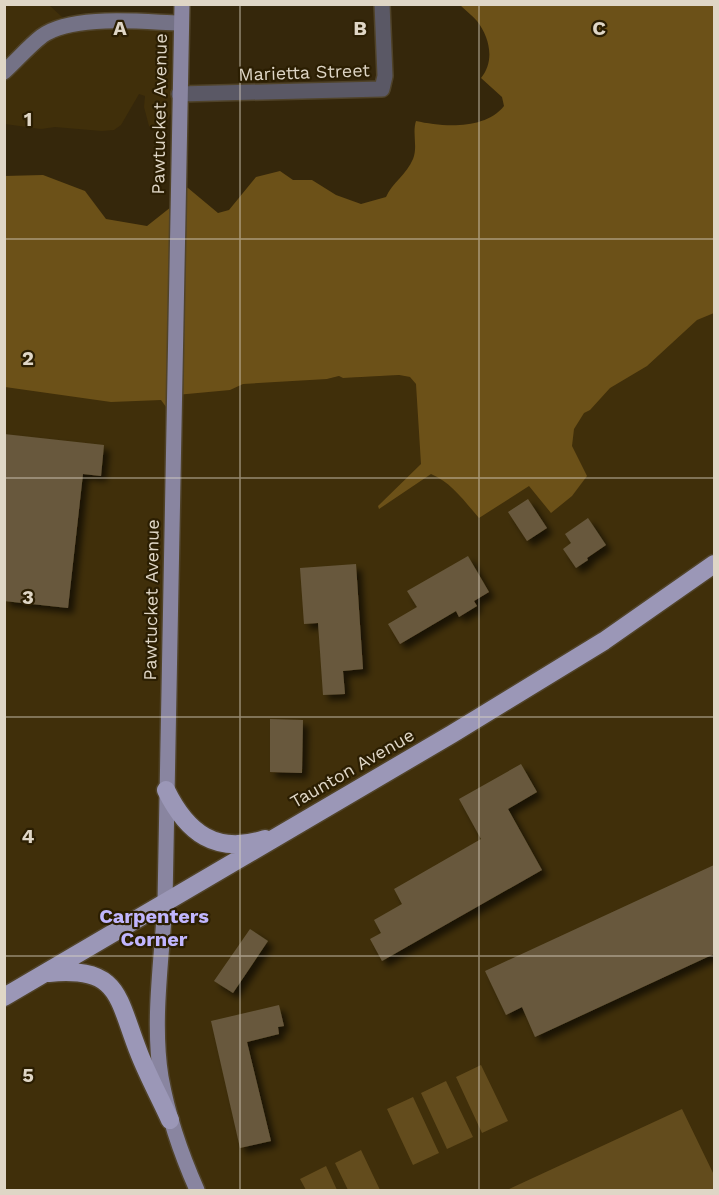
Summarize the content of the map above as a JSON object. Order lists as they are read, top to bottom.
{
  "streets": {
    "highway": ["Taunton Avenue"],
    "main road": ["Pawtucket Avenue"],
    "street": ["Marietta Street"]
  },
  "crossings": [
    ["Marietta Street", "Pawtucket Avenue"],
    ["Pawtucket Avenue", "Taunton Avenue"]
  ],
  "districts": ["Carpenters Corner"],
  "grid": {
    "columns": ["A", "B", "C"],
    "rows": [
      "1",
      "2",
      "3",
      "4",
      "5"
    ]
  }
}
